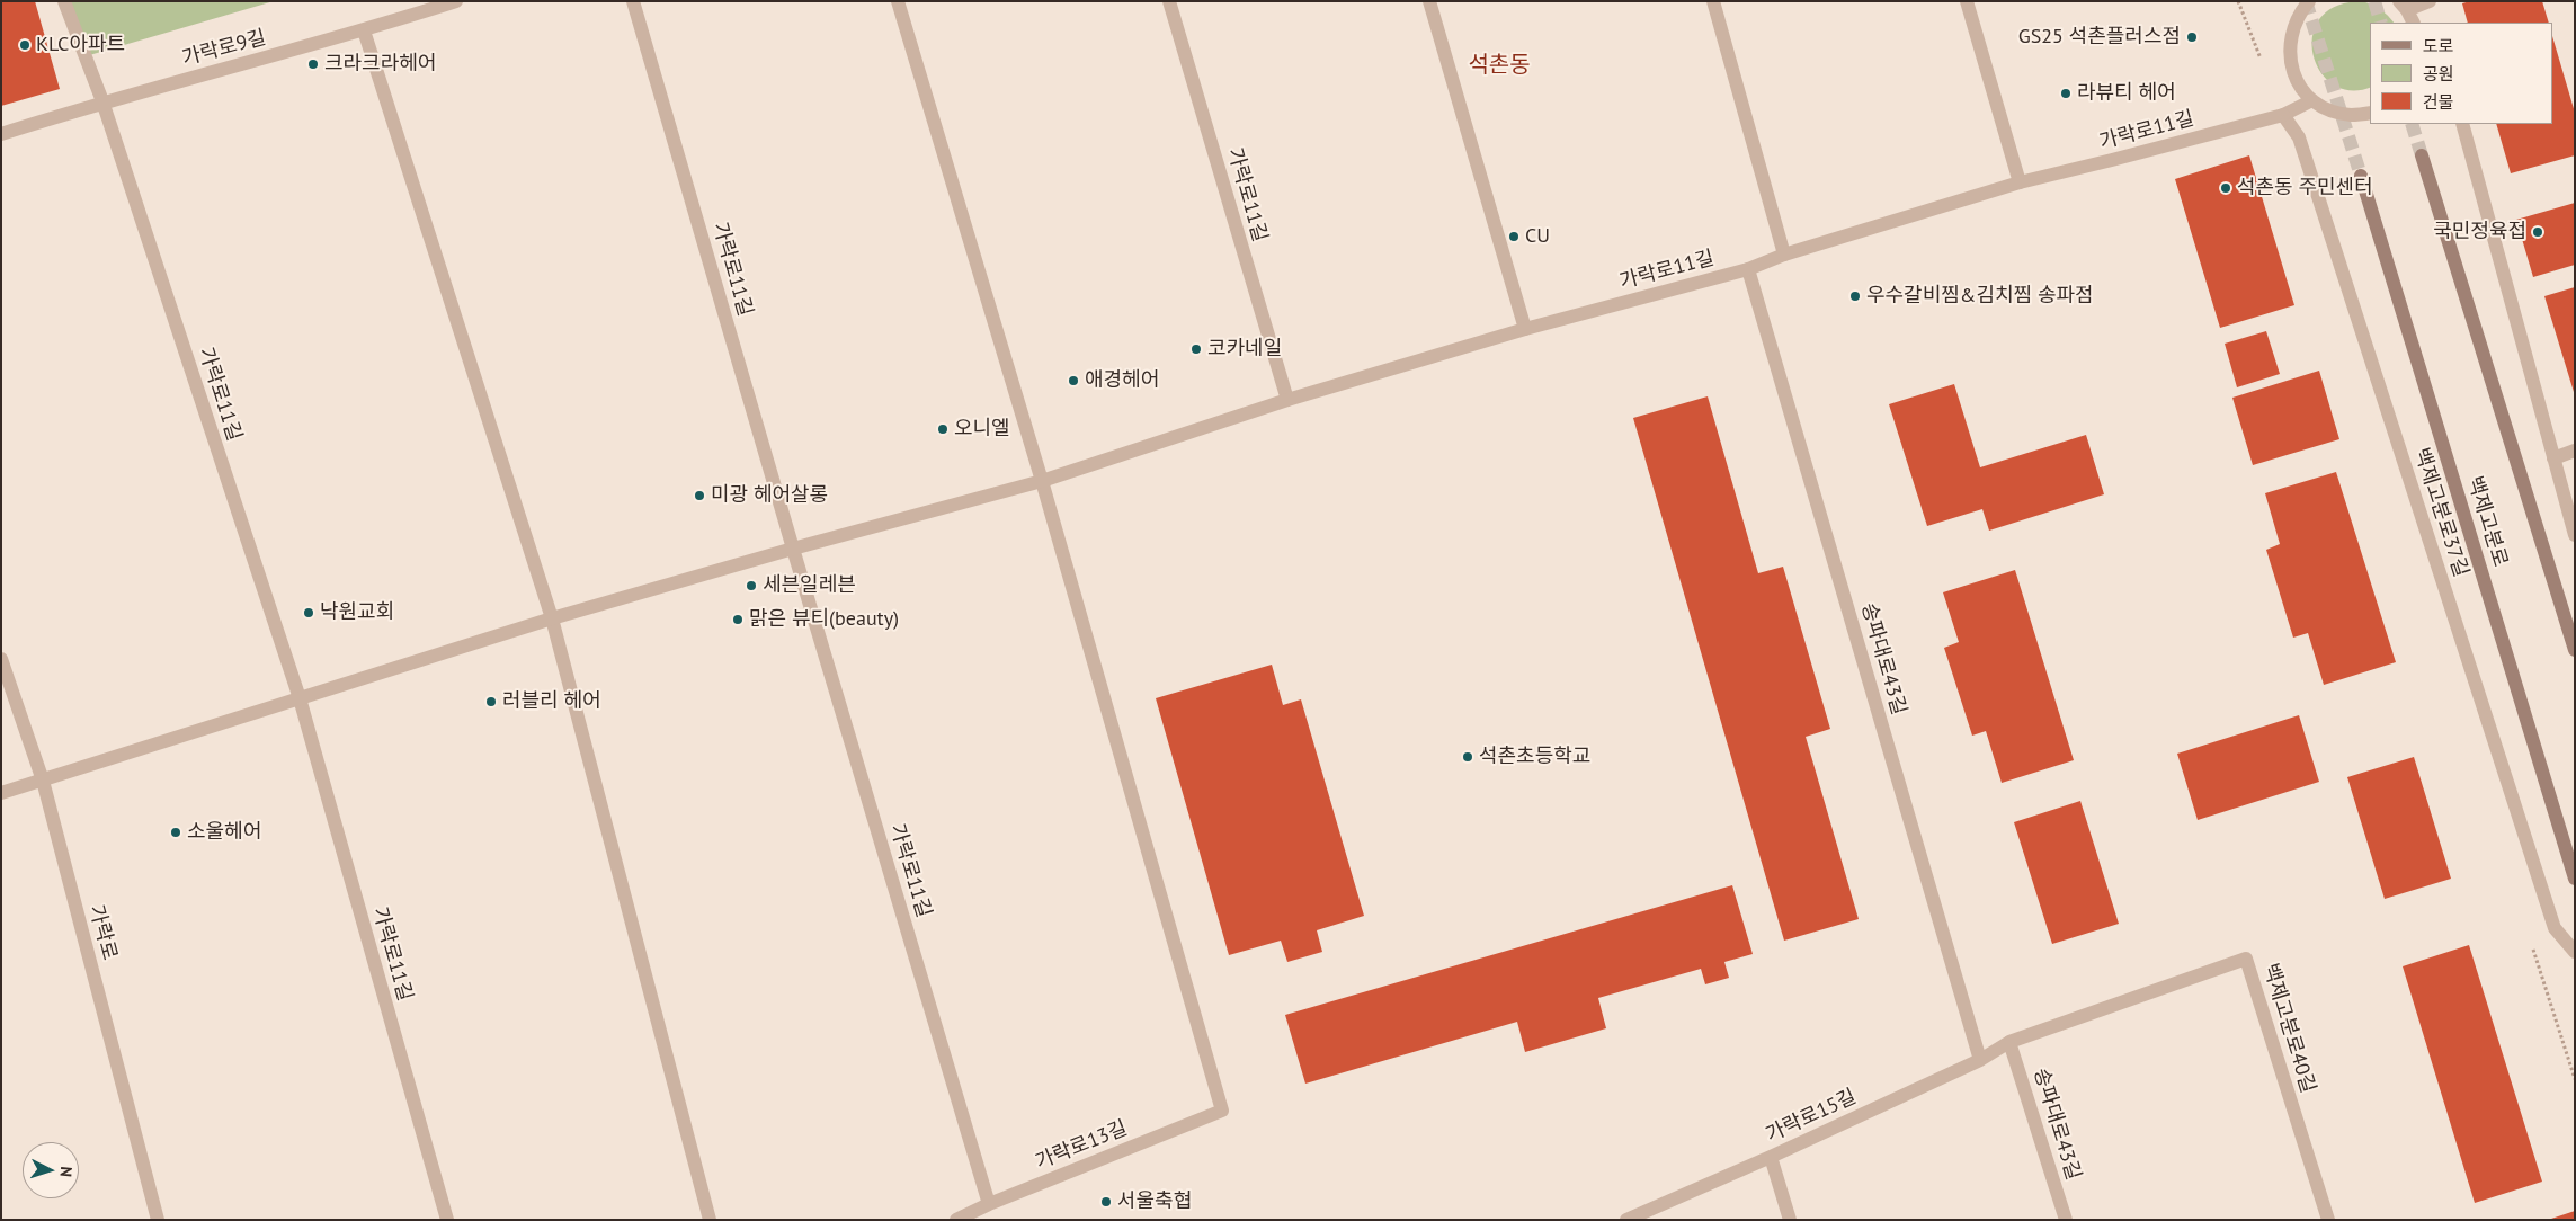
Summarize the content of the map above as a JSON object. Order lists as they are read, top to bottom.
{
  "streets": {
    "main road": ["백제고분로"],
    "street": [
      "가락로9길",
      "가락로11길",
      "백제고분로37길",
      "송파대로43길",
      "가락로",
      "백제고분로40길",
      "가락로15길",
      "가락로13길"
    ]
  },
  "crossings": [
    ["가락로9길", "가락로11길"],
    ["가락로11길", "백제고분로37길"],
    ["가락로11길", "송파대로43길"],
    ["가락로11길", "가락로"],
    ["가락로11길", "가락로13길"],
    ["송파대로43길", "백제고분로40길"],
    ["송파대로43길", "가락로15길"],
    ["백제고분로40길", "가락로15길"]
  ],
  "districts": ["석촌동"],
  "places": [
    "GS25 석촌플러스점",
    "KLC아파트",
    "크라크라헤어",
    "라뷰티 헤어",
    "석촌동 주민센터",
    "국민정육접",
    "CU",
    "우수갈비찜&김치찜 송파점",
    "코카네일",
    "애경헤어",
    "오니엘",
    "미광 헤어살롱",
    "세븐일레븐",
    "낙원교회",
    "맑은 뷰티(beauty)",
    "러블리 헤어",
    "석촌초등학교",
    "소울헤어",
    "서울축협"
  ],
  "legend": ["도로", "공원", "건물"],
  "north": "right"
}
